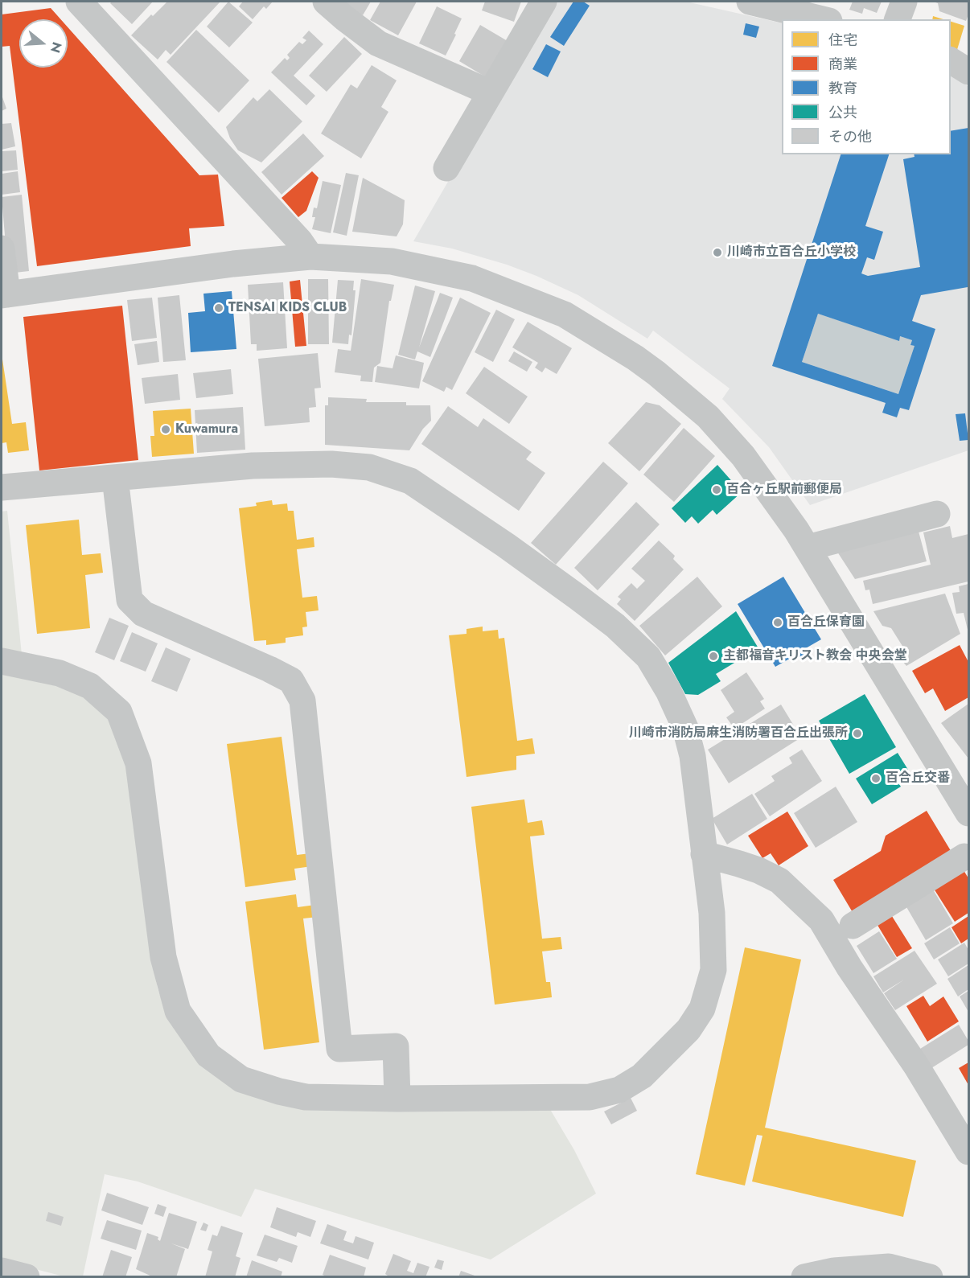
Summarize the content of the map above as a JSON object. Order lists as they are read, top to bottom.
{
  "places": [
    "川崎市立百合丘小学校",
    "TENSAI KIDS CLUB",
    "Kuwamura",
    "百合ヶ丘駅前郵便局",
    "百合丘保育園",
    "主都福音キリスト教会 中央会堂",
    "川崎市消防局麻生消防署百合丘出張所",
    "百合丘交番"
  ],
  "legend": [
    "住宅",
    "商業",
    "教育",
    "公共",
    "その他"
  ],
  "north": "right"
}
